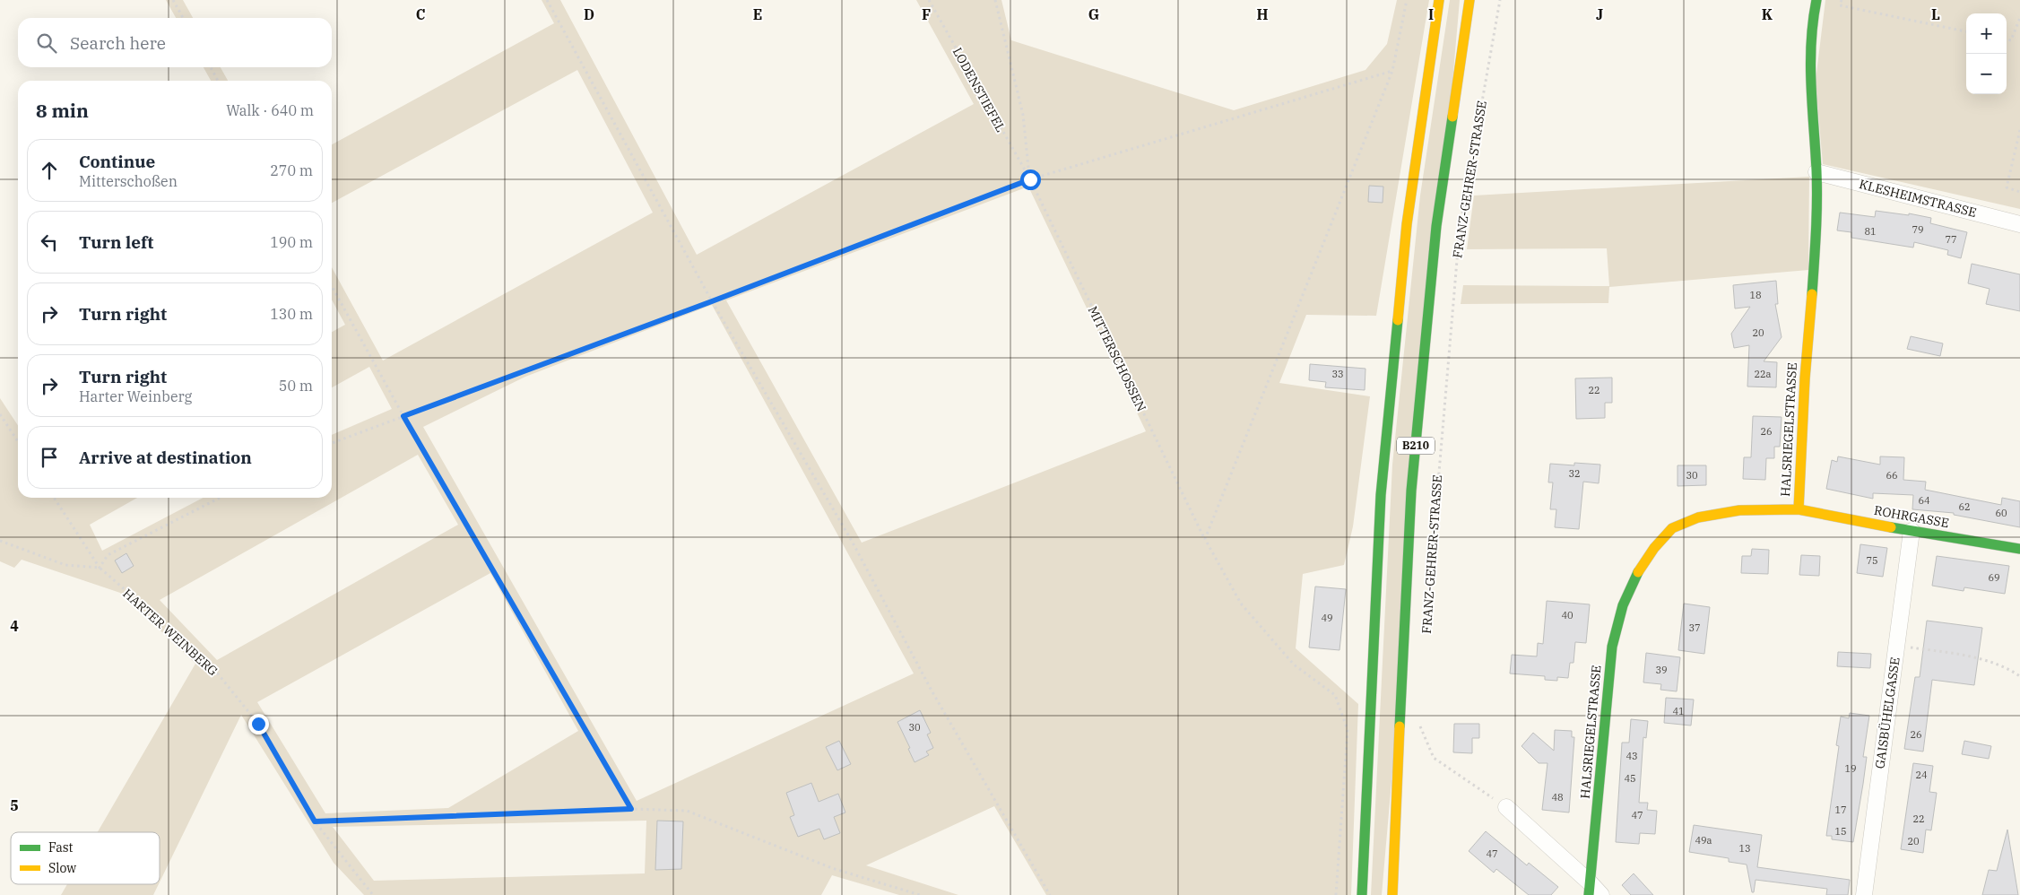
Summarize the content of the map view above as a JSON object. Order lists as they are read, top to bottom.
{
  "streets": {
    "main road": ["HALSRIEGELSTRASSE", "B210", "ROHRGASSE"],
    "street": ["KLESHEIMSTRASSE", "GAISBÜHELGASSE"],
    "path": [
      "LODENSTIEFEL",
      "FRANZ-GEHRER-STRASSE",
      "MITTERSCHOSSEN",
      "HARTER WEINBERG"
    ]
  },
  "crossings": [
    ["LODENSTIEFEL", "MITTERSCHOSSEN"],
    ["KLESHEIMSTRASSE", "HALSRIEGELSTRASSE"],
    ["HALSRIEGELSTRASSE", "ROHRGASSE"],
    ["ROHRGASSE", "GAISBÜHELGASSE"]
  ],
  "house_numbers": [
    "79",
    "81",
    "77",
    "18",
    "20",
    "33",
    "22a",
    "22",
    "26",
    "32",
    "30",
    "66",
    "64",
    "62",
    "60",
    "75",
    "69",
    "40",
    "49",
    "37",
    "39",
    "41",
    "30",
    "26",
    "43",
    "19",
    "24",
    "45",
    "48",
    "17",
    "47",
    "22",
    "15",
    "49a",
    "20",
    "13",
    "47"
  ],
  "legend": ["Fast", "Slow"],
  "page": {
    "map_buttons": ["+", "−"],
    "search": "Search here",
    "heading": ["8 min", "Walk · 640 m"],
    "list": [
      ["Continue", "Mitterschoßen", "270 m"],
      ["Turn left", "190 m"],
      ["Turn right", "130 m"],
      ["Turn right", "Harter Weinberg", "50 m"],
      "Arrive at destination"
    ]
  },
  "grid": {
    "columns": [
      "C",
      "D",
      "E",
      "F",
      "G",
      "H",
      "I",
      "J",
      "K",
      "L"
    ],
    "rows": ["4", "5"]
  }
}
